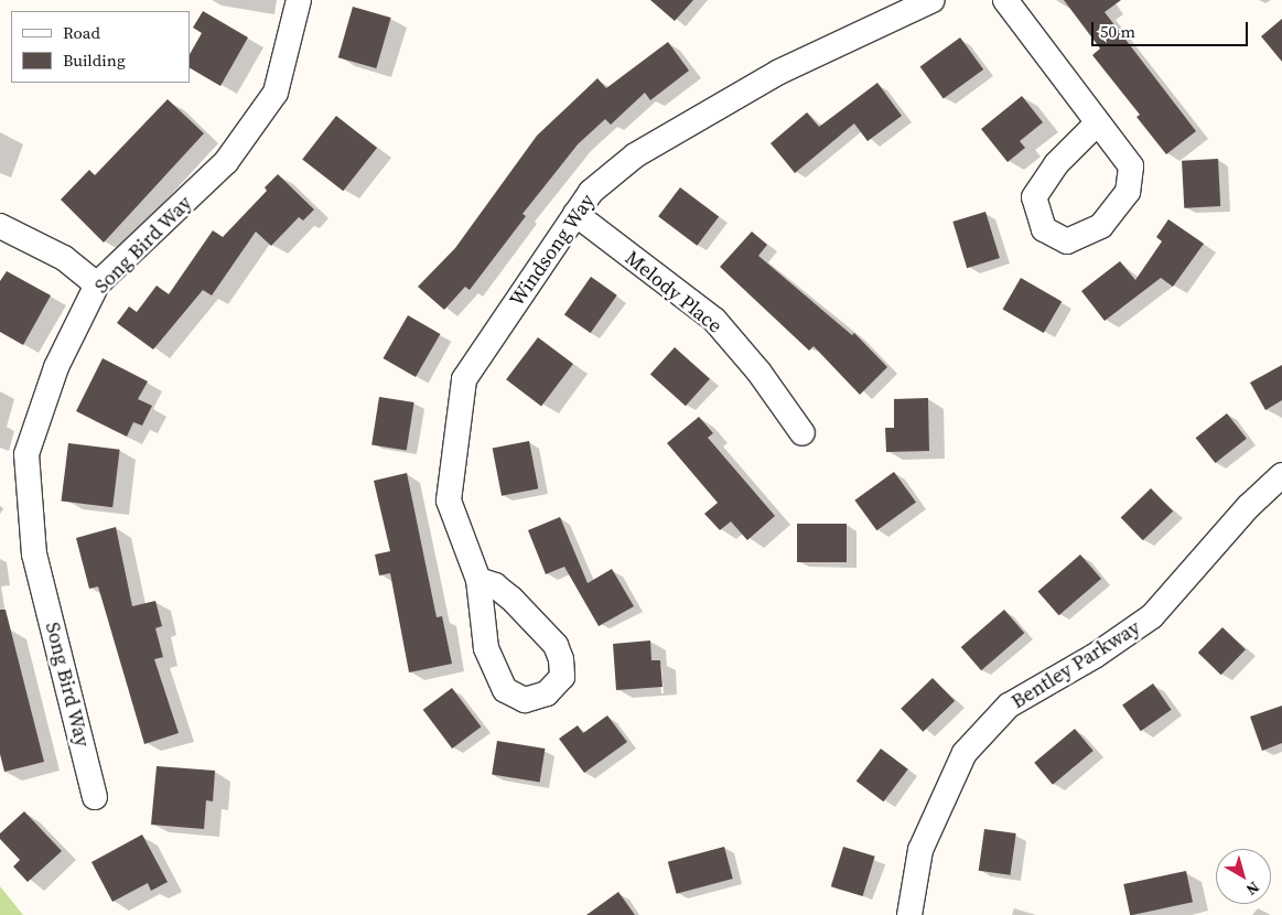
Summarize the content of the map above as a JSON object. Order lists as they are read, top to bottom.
{
  "streets": {
    "street": [
      "Song Bird Way",
      "Windsong Way",
      "Melody Place",
      "Bentley Parkway"
    ]
  },
  "crossings": [
    ["Windsong Way", "Melody Place"]
  ],
  "legend": ["Road", "Building"],
  "scale_bar": "50 m",
  "north": "bottom right"
}
